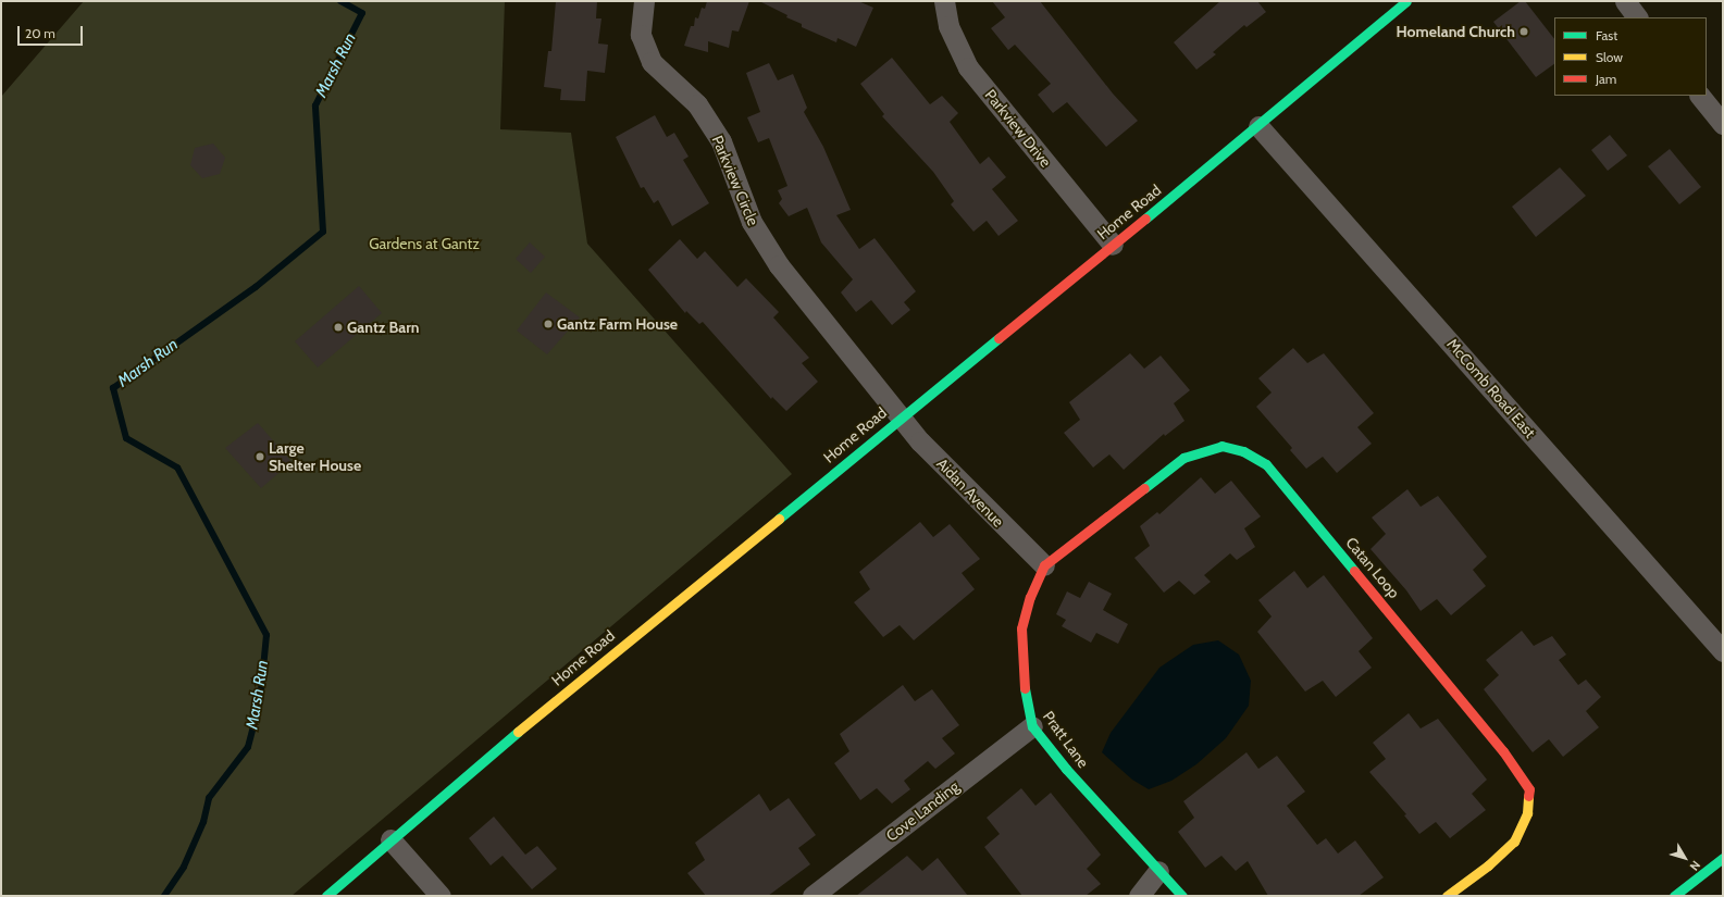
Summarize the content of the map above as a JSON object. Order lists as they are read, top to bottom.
{
  "streets": {
    "main road": ["Home Road", "Catan Loop", "Pratt Lane"],
    "street": [
      "Parkview Drive",
      "Parkview Circle",
      "McComb Road East",
      "Aidan Avenue",
      "Cove Landing"
    ]
  },
  "crossings": [
    ["Parkview Drive", "Home Road"],
    ["Parkview Circle", "Home Road"],
    ["Parkview Circle", "Aidan Avenue"],
    ["Home Road", "McComb Road East"],
    ["Home Road", "Aidan Avenue"],
    ["Aidan Avenue", "Catan Loop"],
    ["Aidan Avenue", "Pratt Lane"],
    ["Catan Loop", "Pratt Lane"],
    ["Pratt Lane", "Cove Landing"]
  ],
  "water": ["Marsh Run"],
  "parks": ["Gardens at Gantz"],
  "places": [
    "Homeland Church",
    "Gantz Farm House",
    "Gantz Barn",
    "Large Shelter House"
  ],
  "legend": ["Fast", "Slow", "Jam"],
  "scale_bar": "20 m",
  "north": "bottom right"
}
